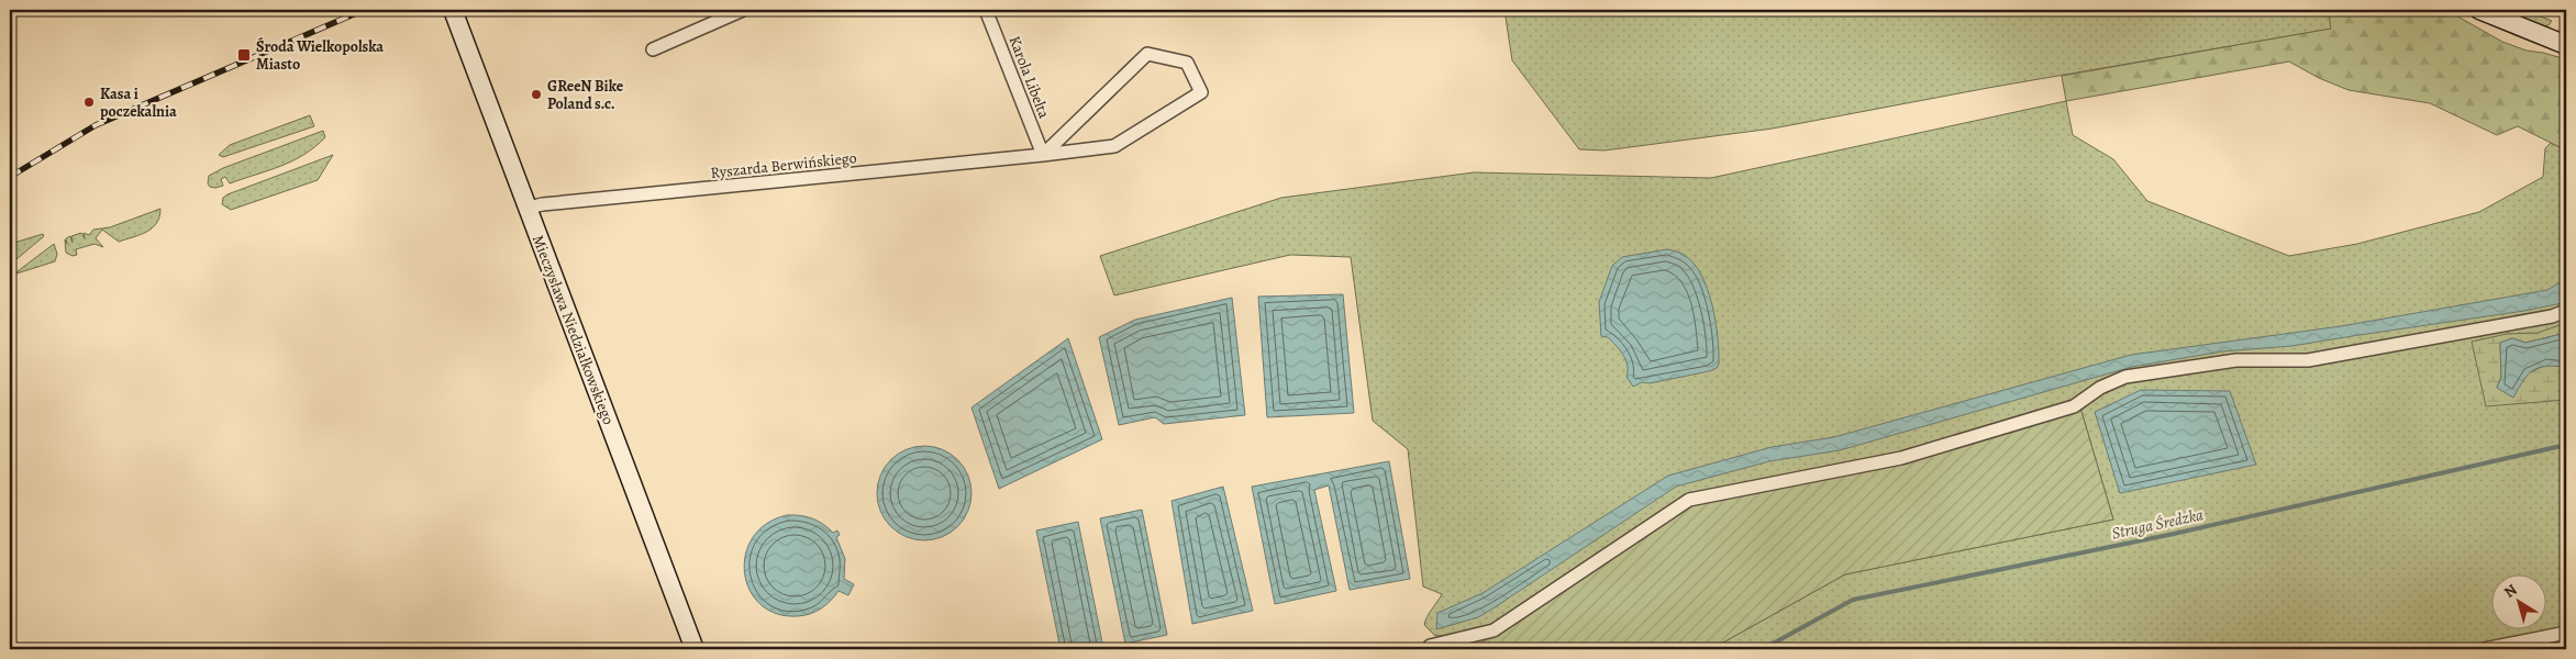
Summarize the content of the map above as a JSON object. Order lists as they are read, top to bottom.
{
  "streets": {
    "street": ["Karola Libelta", "Ryszarda Berwińskiego", "Mieczysława Niedziałkowskiego"]
  },
  "crossings": [
    ["Karola Libelta", "Ryszarda Berwińskiego"],
    ["Ryszarda Berwińskiego", "Mieczysława Niedziałkowskiego"]
  ],
  "water": ["Struga Średzka"],
  "places": {
    "transit": ["Środa Wielkopolska Miasto"],
    "other": ["GReeN Bike Poland s.c.", "Kasa i poczekalnia"]
  },
  "north": "top left"
}
